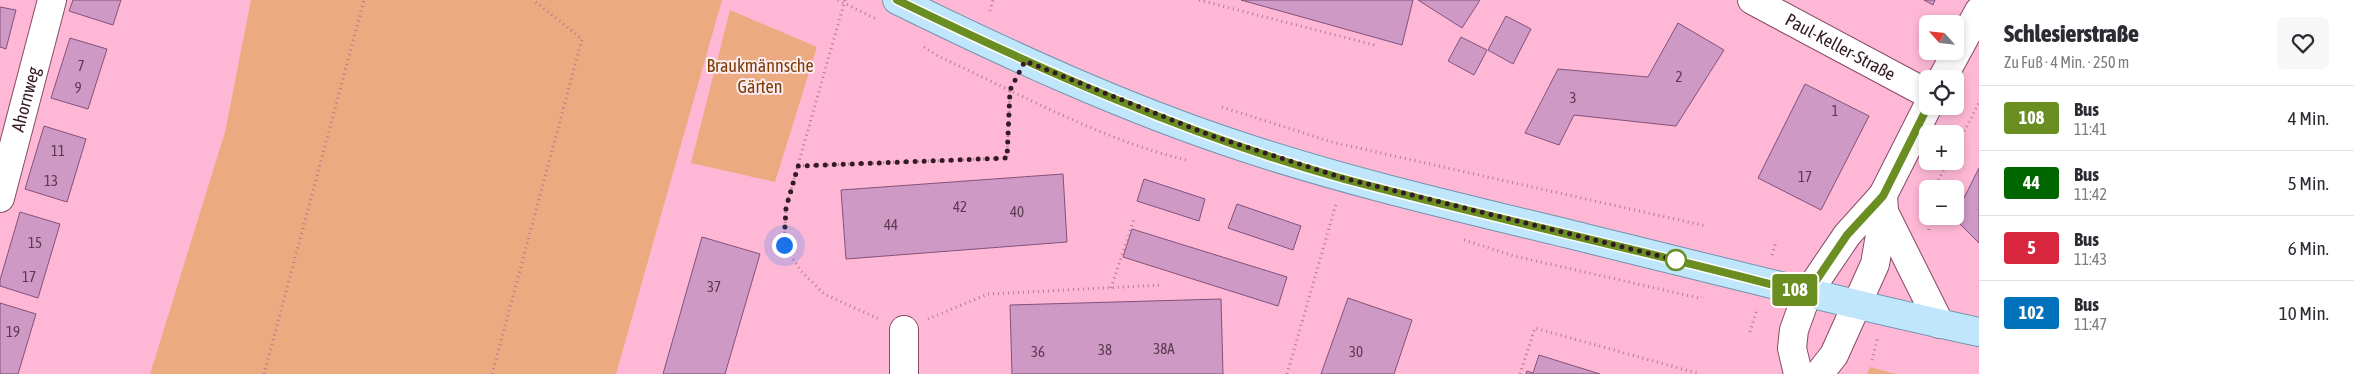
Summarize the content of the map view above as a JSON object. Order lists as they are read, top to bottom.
{
  "streets": {
    "street": ["Paul-Keller-Straße", "Ahornweg"]
  },
  "parks": ["Braukmännsche Gärten"],
  "lines": ["bus line 108"],
  "house_numbers": [
    "7",
    "2",
    "9",
    "3",
    "1",
    "11",
    "17",
    "13",
    "42",
    "40",
    "44",
    "15",
    "17",
    "37",
    "19",
    "38A",
    "38",
    "36",
    "30"
  ],
  "north": "top left",
  "page": {
    "on_map": "108",
    "heading": ["Schlesierstraße", "Zu Fuß · 4 Min. · 250 m"],
    "map_buttons": ["+", "−"],
    "list": [
      {
        "mark": "108",
        "name": "Bus",
        "note": "11:41",
        "value": "4 Min."
      },
      {
        "mark": "44",
        "name": "Bus",
        "note": "11:42",
        "value": "5 Min."
      },
      {
        "mark": "5",
        "name": "Bus",
        "note": "11:43",
        "value": "6 Min."
      },
      {
        "mark": "102",
        "name": "Bus",
        "note": "11:47",
        "value": "10 Min."
      }
    ]
  }
}
